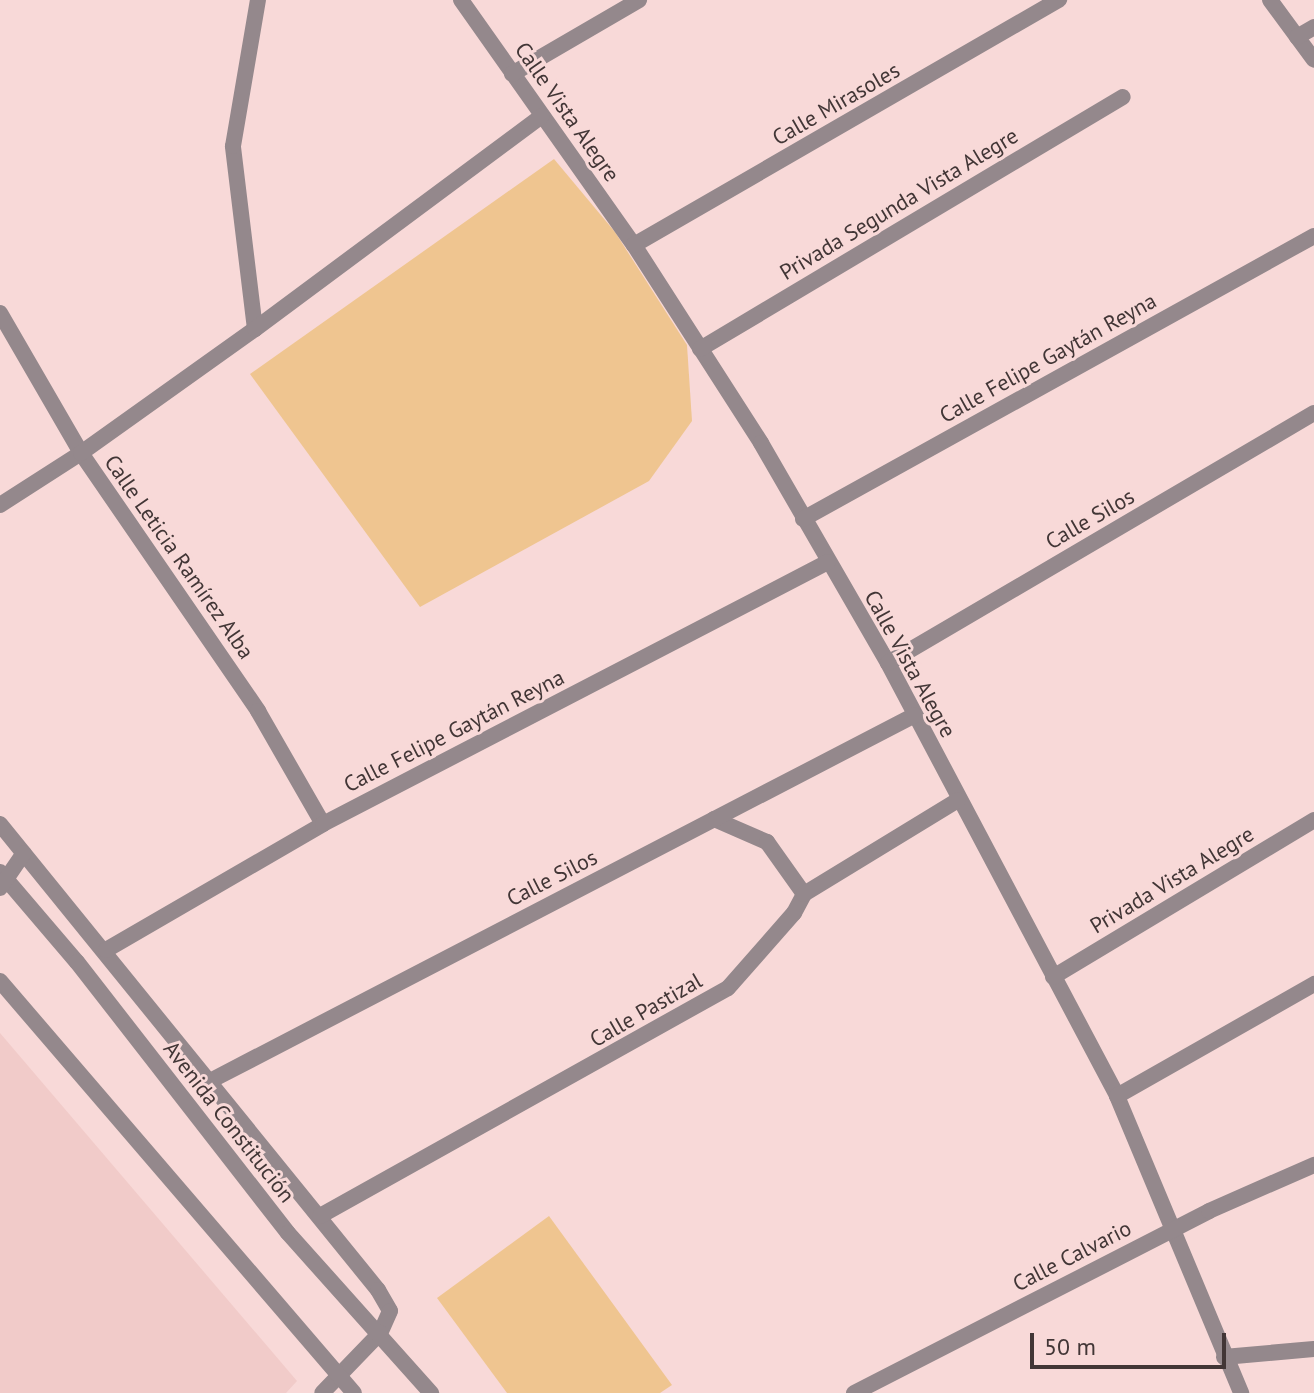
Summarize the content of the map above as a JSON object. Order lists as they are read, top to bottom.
{
  "streets": {
    "street": [
      "Calle Mirasoles",
      "Calle Vista Alegre",
      "Privada Segunda Vista Alegre",
      "Calle Felipe Gaytán Reyna",
      "Calle Silos",
      "Calle Leticia Ramírez Alba",
      "Privada Vista Alegre",
      "Calle Pastizal",
      "Avenida Constitución",
      "Calle Calvario"
    ]
  },
  "crossings": [
    ["Calle Mirasoles", "Calle Vista Alegre"],
    ["Calle Vista Alegre", "Privada Segunda Vista Alegre"],
    ["Calle Vista Alegre", "Calle Felipe Gaytán Reyna"],
    ["Calle Vista Alegre", "Calle Silos"],
    ["Calle Vista Alegre", "Privada Vista Alegre"],
    ["Calle Vista Alegre", "Calle Pastizal"],
    ["Calle Vista Alegre", "Calle Calvario"],
    ["Calle Felipe Gaytán Reyna", "Calle Leticia Ramírez Alba"]
  ],
  "scale_bar": "50 m"
}
